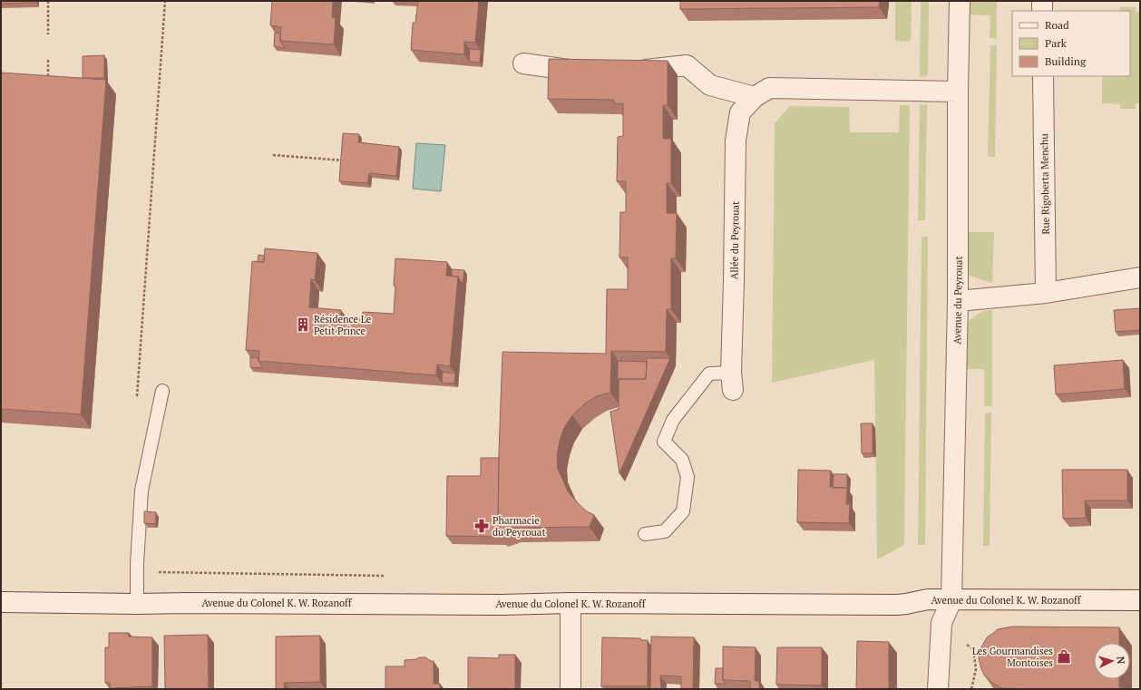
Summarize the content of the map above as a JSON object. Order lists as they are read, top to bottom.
{
  "streets": {
    "street": [
      "Rue Rigoberta Menchu",
      "Allée du Peyrouat",
      "Avenue du Peyrouat",
      "Avenue du Colonel K. W. Rozanoff"
    ]
  },
  "crossings": [
    ["Allée du Peyrouat", "Avenue du Peyrouat"],
    ["Avenue du Peyrouat", "Avenue du Colonel K. W. Rozanoff"]
  ],
  "places": {
    "building": ["Résidence Le Petit Prince"],
    "pharmacy": ["Pharmacie du Peyrouat"],
    "shop": ["Les Gourmandises Montoises"]
  },
  "legend": ["Road", "Park", "Building"],
  "north": "right"
}
